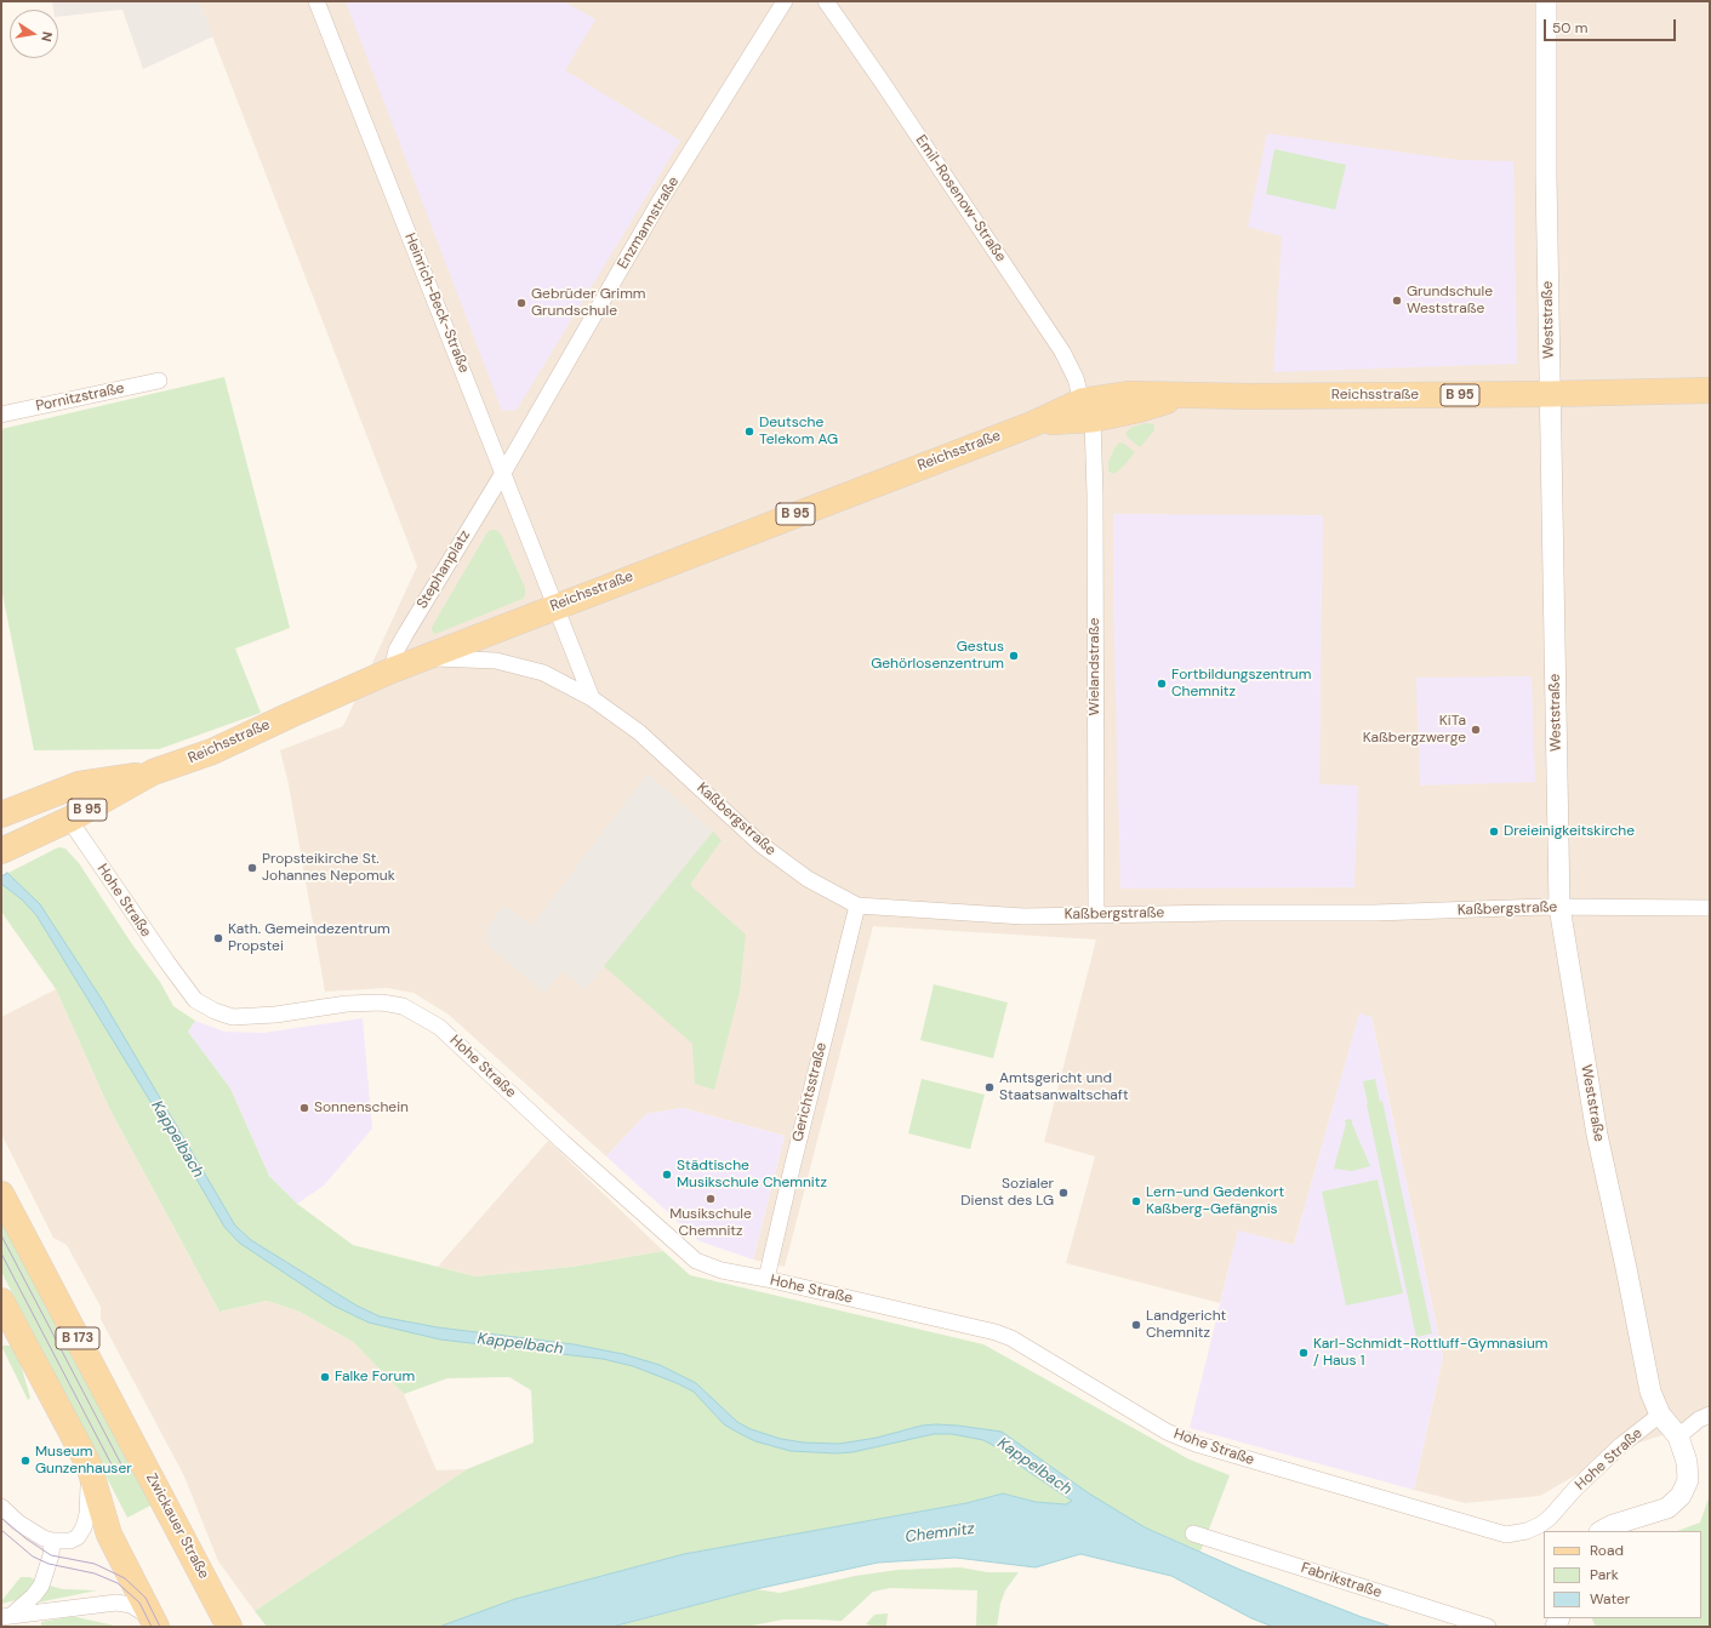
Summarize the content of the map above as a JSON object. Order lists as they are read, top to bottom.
{
  "streets": {
    "main road": [
      "Reichsstraße",
      "B 95",
      "B 173",
      "Zwickauer Straße"
    ],
    "street": [
      "Emil-Rosenow-Straße",
      "Enzmannstraße",
      "Heinrich-Beck-Straße",
      "Weststraße",
      "Pornitzstraße",
      "Stephanplatz",
      "Wielandstraße",
      "Kaßbergstraße",
      "Hohe Straße",
      "Gerichtsstraße",
      "Fabrikstraße"
    ]
  },
  "crossings": [
    ["Emil-Rosenow-Straße", "Reichsstraße"],
    ["Emil-Rosenow-Straße", "Wielandstraße"],
    ["Enzmannstraße", "Heinrich-Beck-Straße"],
    ["Enzmannstraße", "Stephanplatz"],
    ["Heinrich-Beck-Straße", "Reichsstraße"],
    ["Heinrich-Beck-Straße", "Stephanplatz"],
    ["Weststraße", "Reichsstraße"],
    ["Weststraße", "Kaßbergstraße"],
    ["Weststraße", "Hohe Straße"],
    ["Reichsstraße", "Stephanplatz"],
    ["Reichsstraße", "Wielandstraße"],
    ["Reichsstraße", "Kaßbergstraße"],
    ["Reichsstraße", "Hohe Straße"],
    ["Wielandstraße", "Kaßbergstraße"],
    ["Kaßbergstraße", "Gerichtsstraße"],
    ["Hohe Straße", "Gerichtsstraße"]
  ],
  "water": ["Kappelbach", "Chemnitz"],
  "places": [
    "Grundschule Weststraße",
    "Gebrüder Grimm Grundschule",
    "Deutsche Telekom AG",
    "Gestus Gehörlosenzentrum",
    "Fortbildungszentrum Chemnitz",
    "KiTa Kaßbergzwerge",
    "Dreieinigkeitskirche",
    "Propsteikirche St. Johannes Nepomuk",
    "Kath. Gemeindezentrum Propstei",
    "Amtsgericht und Staatsanwaltschaft",
    "Sonnenschein",
    "Städtische Musikschule Chemnitz",
    "Sozialer Dienst des LG",
    "Musikschule Chemnitz",
    "Lern-und Gedenkort Kaßberg-Gefängnis",
    "Landgericht Chemnitz",
    "Karl-Schmidt-Rottluff-Gymnasium / Haus 1",
    "Falke Forum",
    "Museum Gunzenhauser"
  ],
  "legend": ["Road", "Park", "Water"],
  "scale_bar": "50 m",
  "north": "right"
}
